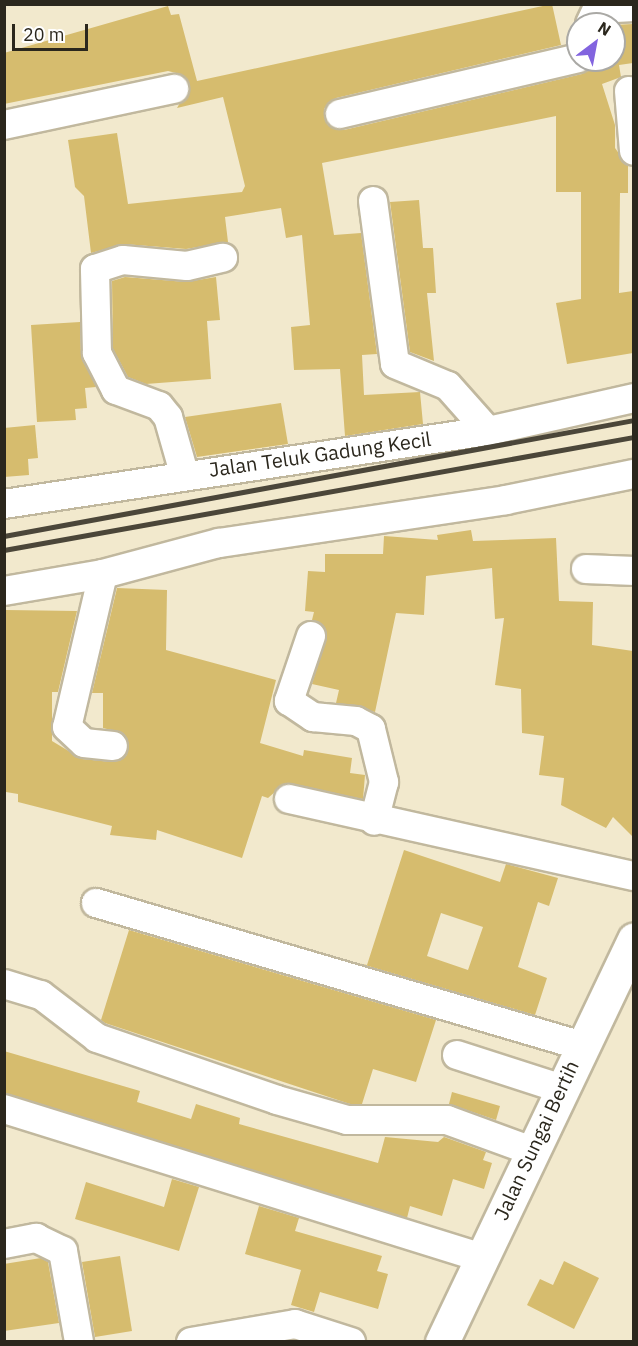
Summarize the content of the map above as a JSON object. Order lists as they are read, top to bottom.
{
  "streets": {
    "main road": ["Jalan Sungai Bertih"],
    "street": ["Jalan Teluk Gadung Kecil"]
  },
  "scale_bar": "20 m",
  "north": "top right"
}
